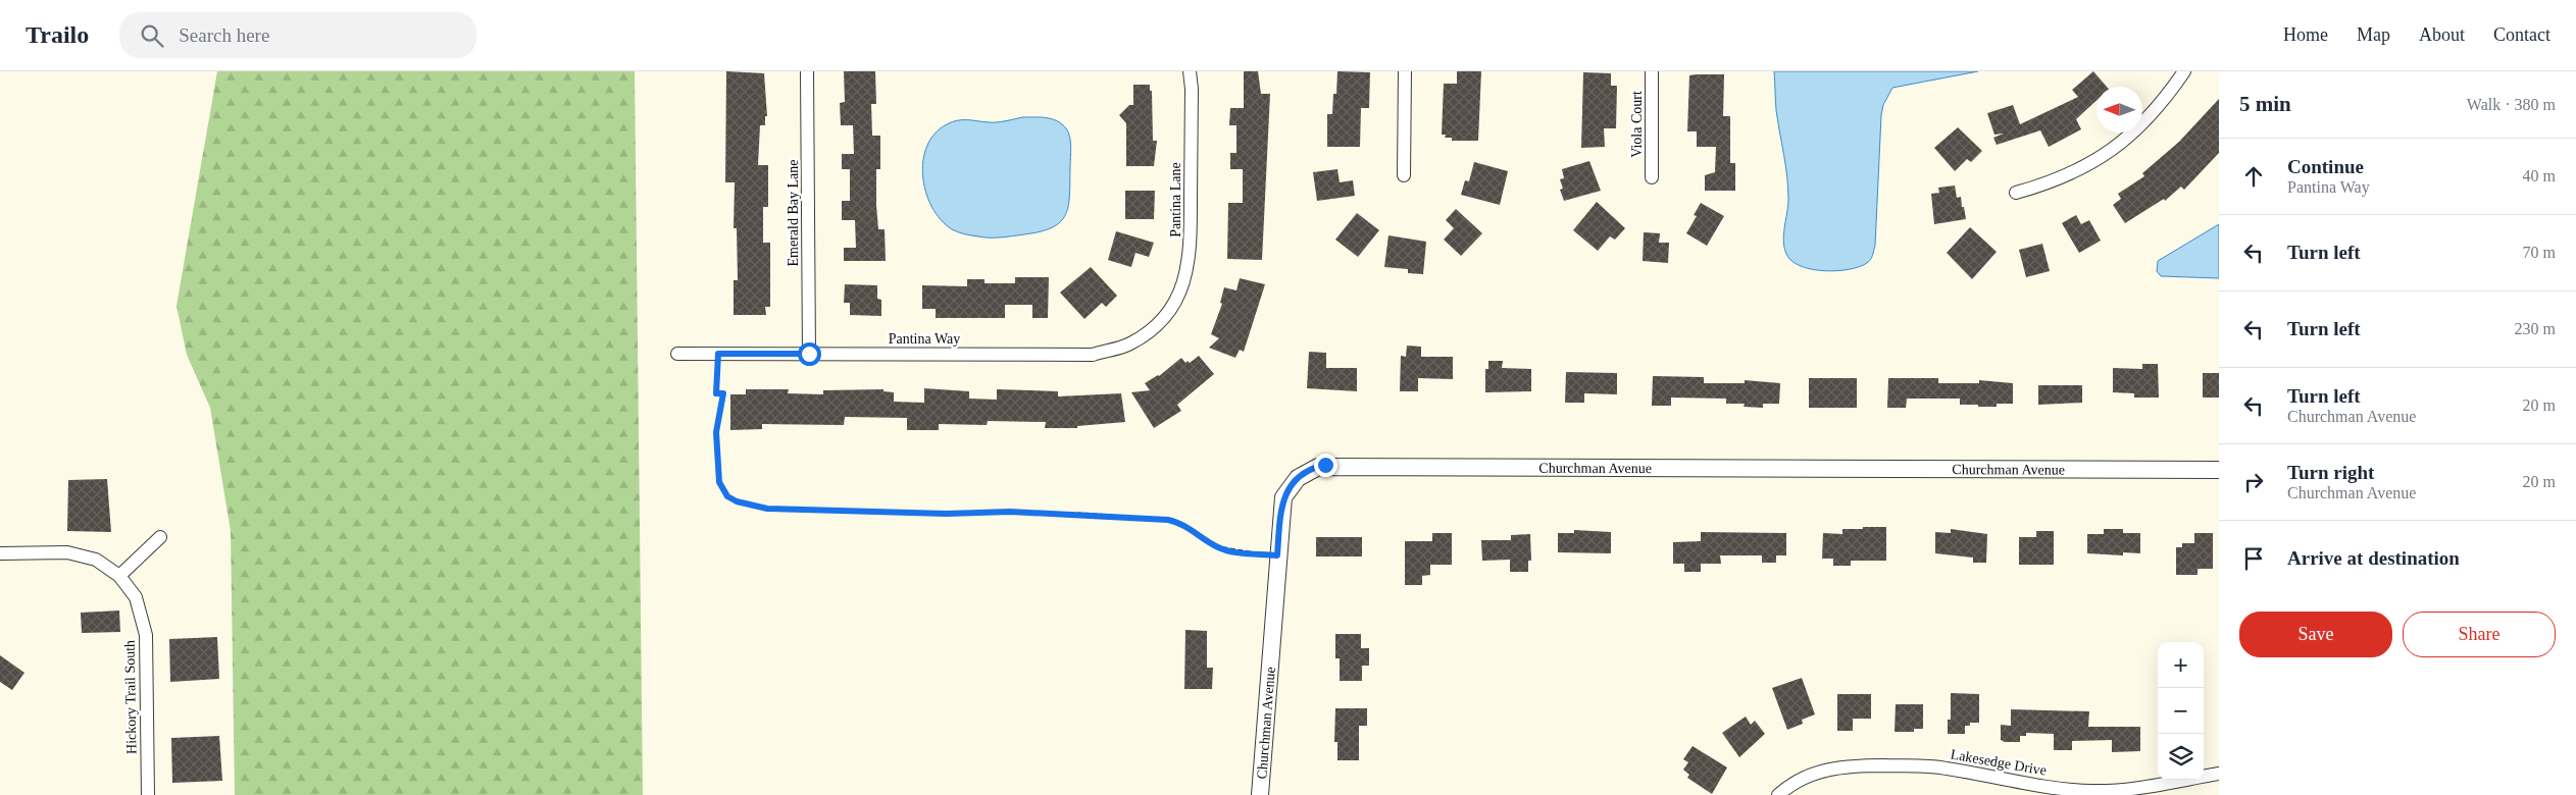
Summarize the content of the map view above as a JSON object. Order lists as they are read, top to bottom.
{
  "streets": {
    "street": [
      "Viola Court",
      "Pantina Lane",
      "Emerald Bay Lane",
      "Pantina Way",
      "Churchman Avenue",
      "Hickory Trail South",
      "Lakesedge Drive"
    ]
  },
  "crossings": [
    ["Pantina Lane", "Pantina Way"],
    ["Emerald Bay Lane", "Pantina Way"]
  ],
  "north": "left",
  "page": {
    "header": "Trailo",
    "search": "Search here",
    "nav": [
      "Home",
      "Map",
      "About",
      "Contact"
    ],
    "heading": ["5 min", "Walk · 380 m"],
    "list": [
      ["Continue", "Pantina Way", "40 m"],
      ["Turn left", "70 m"],
      ["Turn left", "230 m"],
      ["Turn left", "Churchman Avenue", "20 m"],
      ["Turn right", "Churchman Avenue", "20 m"],
      "Arrive at destination"
    ],
    "buttons": ["Save", "Share"],
    "map_buttons": ["+", "−"]
  }
}
